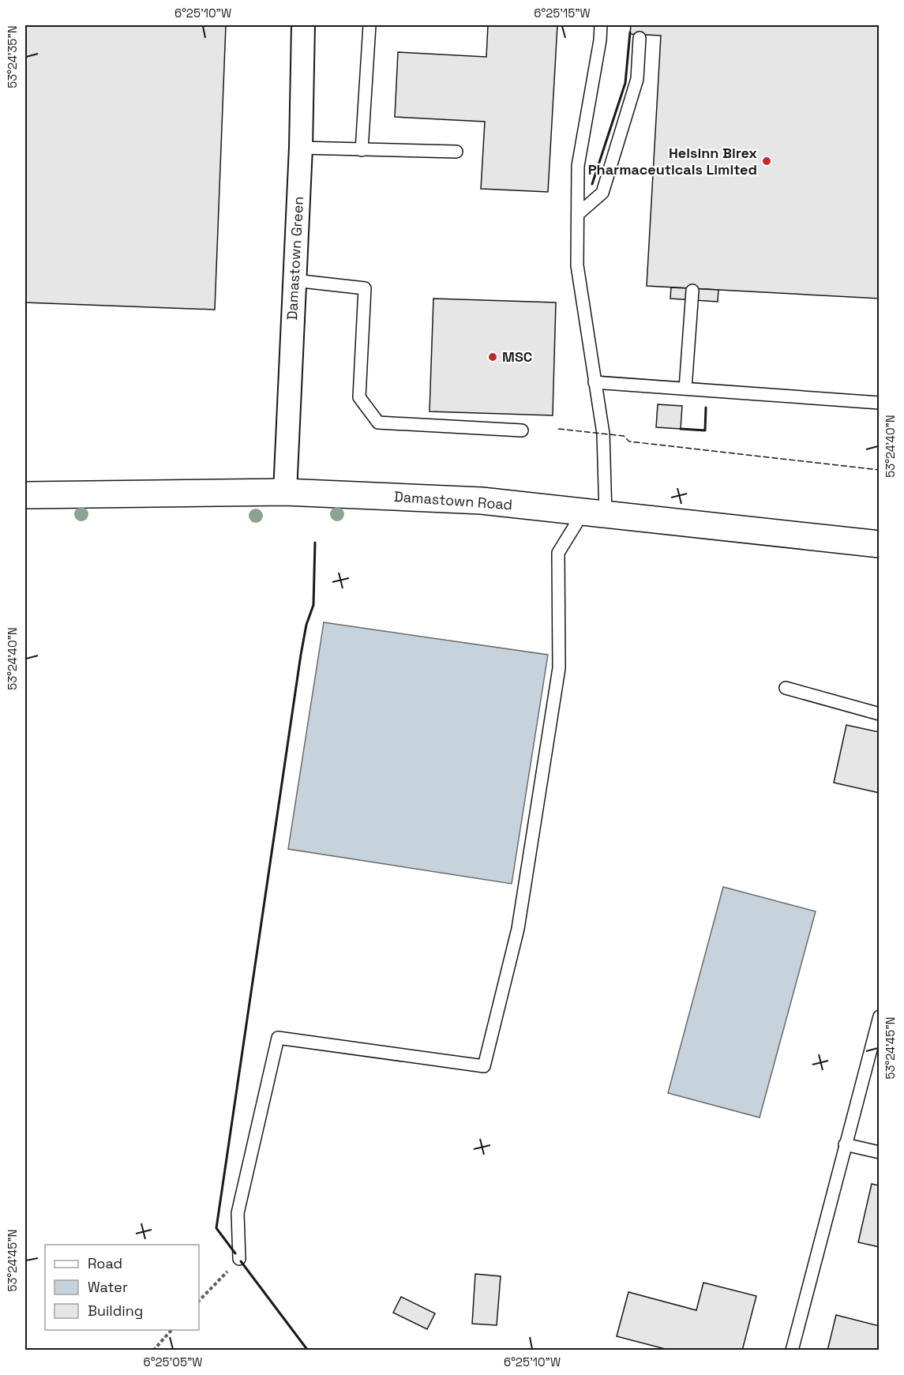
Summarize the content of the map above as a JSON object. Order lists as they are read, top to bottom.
{
  "streets": {
    "street": ["Damastown Green", "Damastown Road"]
  },
  "crossings": [
    ["Damastown Green", "Damastown Road"]
  ],
  "places": ["Helsinn Birex Pharmaceuticals Limited", "MSC"],
  "legend": ["Road", "Water", "Building"],
  "coordinates": [
    "6°25'10\"W",
    "6°25'15\"W",
    "53°24'35\"N",
    "53°24'40\"N",
    "53°24'45\"N",
    "6°25'05\"W"
  ]
}
